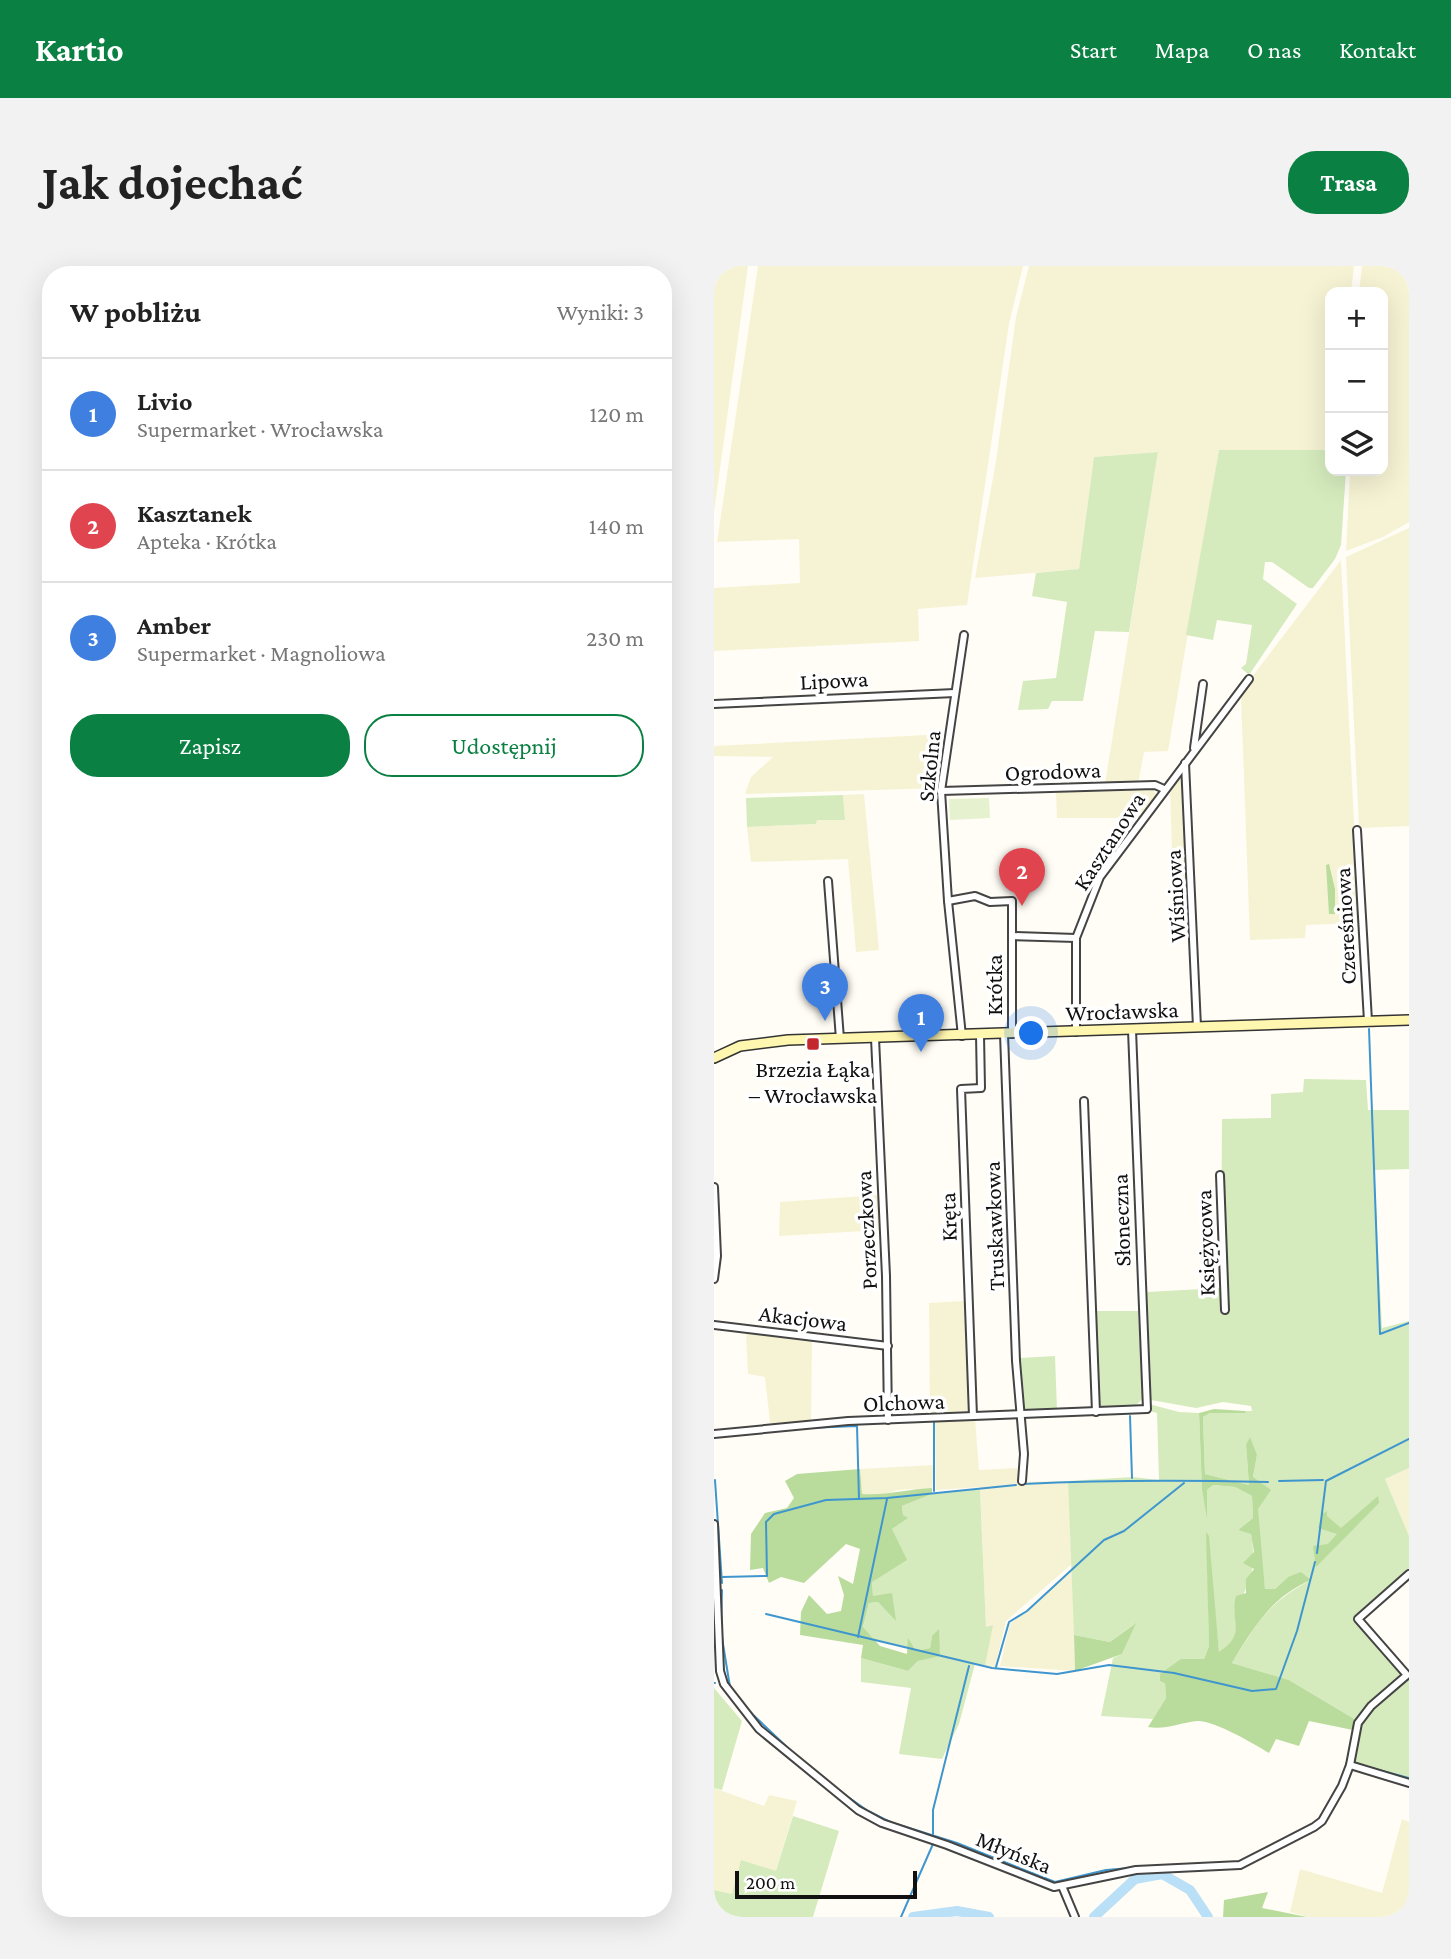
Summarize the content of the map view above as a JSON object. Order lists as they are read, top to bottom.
{
  "streets": {
    "street": [
      "Lipowa",
      "Szkolna",
      "Ogrodowa",
      "Kasztanowa",
      "Wiśniowa",
      "Czereśniowa",
      "Krótka",
      "Wrocławska",
      "Kręta",
      "Słoneczna",
      "Truskawkowa",
      "Porzeczkowa",
      "Księżycowa",
      "Akacjowa",
      "Olchowa",
      "Młyńska"
    ]
  },
  "crossings": [
    ["Lipowa", "Szkolna"],
    ["Szkolna", "Ogrodowa"],
    ["Szkolna", "Krótka"],
    ["Szkolna", "Wrocławska"],
    ["Ogrodowa", "Kasztanowa"],
    ["Kasztanowa", "Wiśniowa"],
    ["Kasztanowa", "Krótka"],
    ["Kasztanowa", "Wrocławska"],
    ["Wiśniowa", "Wrocławska"],
    ["Czereśniowa", "Wrocławska"],
    ["Krótka", "Wrocławska"],
    ["Krótka", "Truskawkowa"],
    ["Wrocławska", "Kręta"],
    ["Wrocławska", "Słoneczna"],
    ["Wrocławska", "Truskawkowa"],
    ["Wrocławska", "Porzeczkowa"],
    ["Kręta", "Olchowa"],
    ["Słoneczna", "Olchowa"],
    ["Truskawkowa", "Olchowa"],
    ["Porzeczkowa", "Akacjowa"],
    ["Porzeczkowa", "Olchowa"]
  ],
  "places": {
    "transit": ["Brzezia Łąka – Wrocławska"]
  },
  "scale_bar": "200 m",
  "page": {
    "header": "Kartio",
    "nav": [
      "Start",
      "Mapa",
      "O nas",
      "Kontakt"
    ],
    "buttons": [
      "Trasa",
      ["Zapisz", "Udostępnij"]
    ],
    "title": "Jak dojechać",
    "heading": ["W pobliżu", "Wyniki: 3"],
    "map_buttons": ["+", "−"],
    "list": [
      {
        "mark": "1",
        "name": "Livio",
        "note": "Supermarket · Wrocławska",
        "value": "120 m"
      },
      {
        "mark": "2",
        "name": "Kasztanek",
        "note": "Apteka · Krótka",
        "value": "140 m"
      },
      {
        "mark": "3",
        "name": "Amber",
        "note": "Supermarket · Magnoliowa",
        "value": "230 m"
      }
    ],
    "pins": ["2", "3", "1"],
    "scale": "200 m"
  }
}
